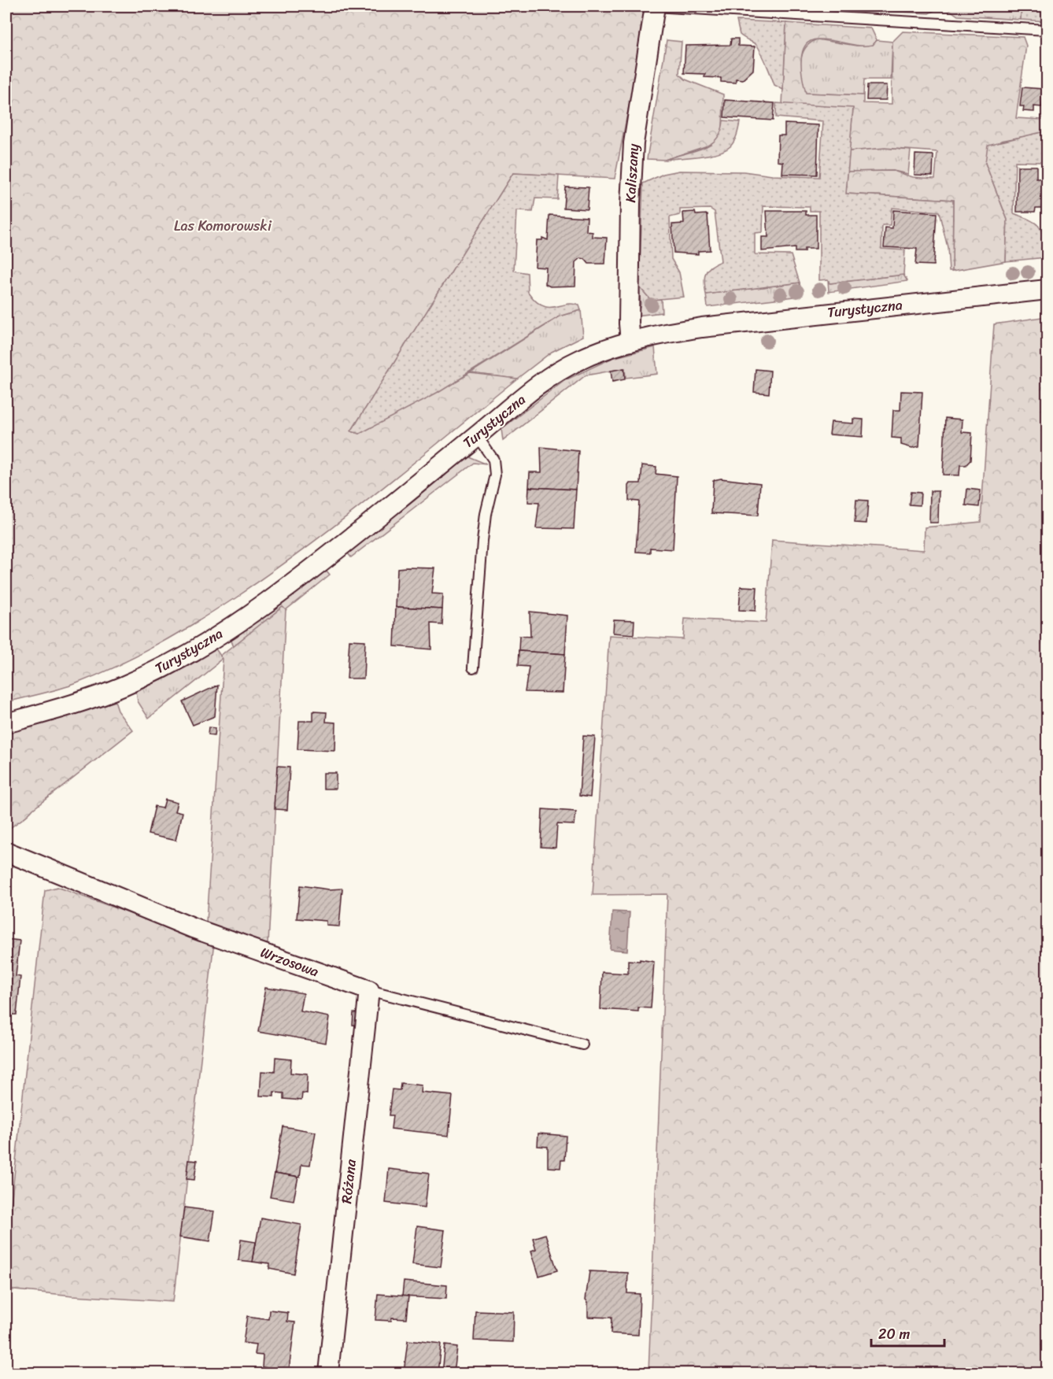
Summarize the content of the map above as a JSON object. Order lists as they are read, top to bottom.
{
  "streets": {
    "street": [
      "Kaliszany",
      "Turystyczna",
      "Wrzosowa",
      "Różana"
    ]
  },
  "crossings": [
    ["Kaliszany", "Turystyczna"],
    ["Wrzosowa", "Różana"]
  ],
  "parks": ["Las Komorowski"],
  "scale_bar": "20 m"
}
